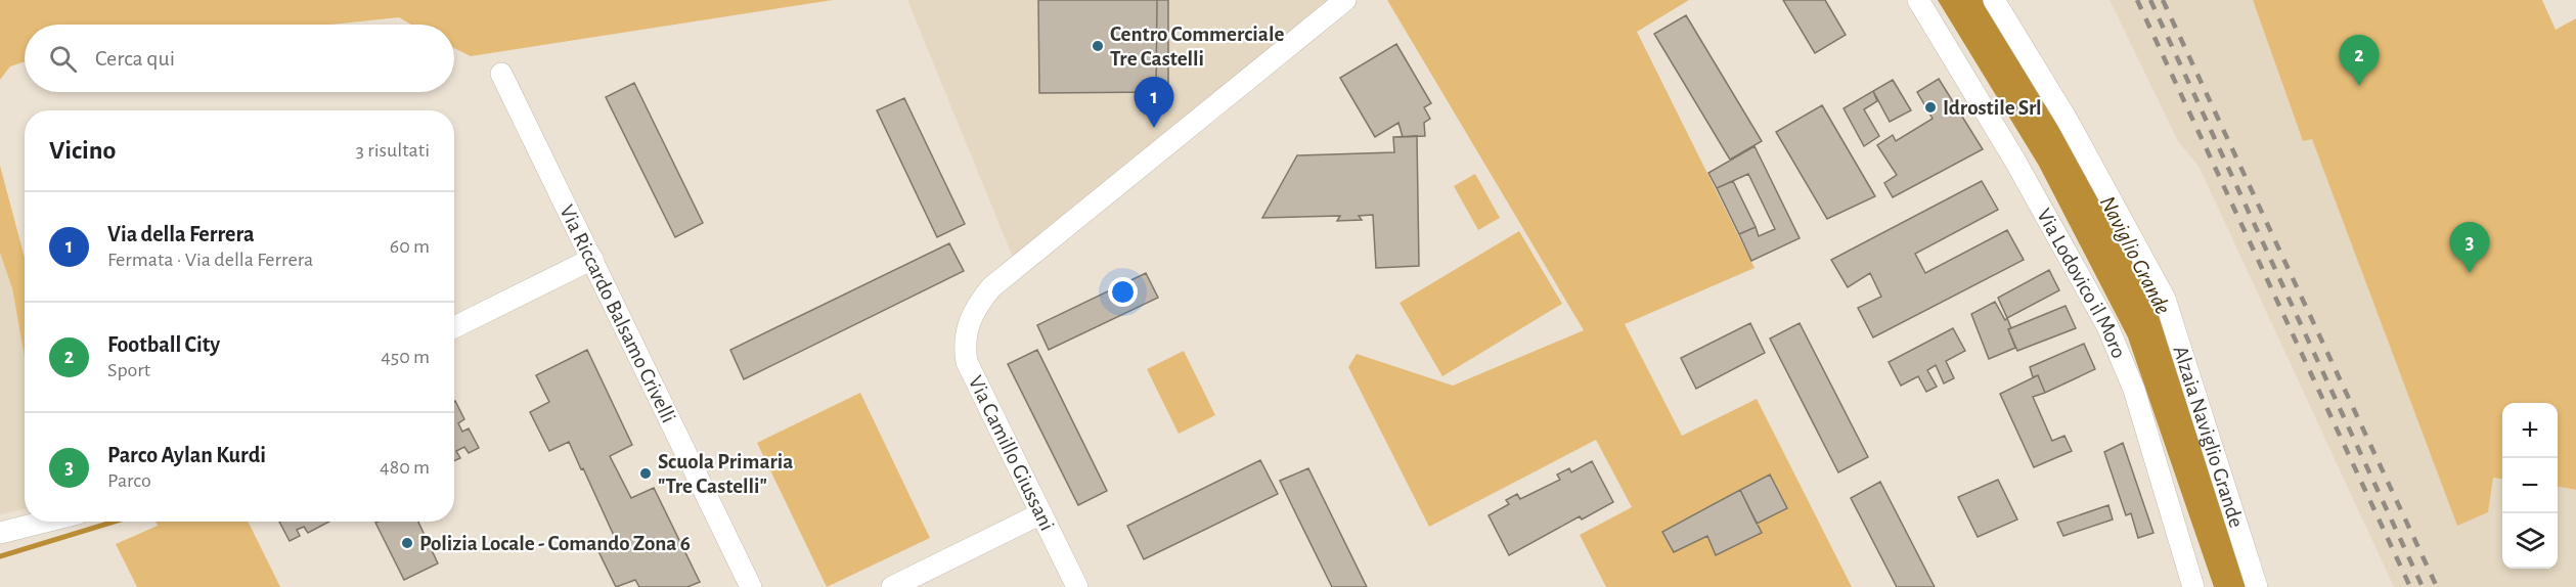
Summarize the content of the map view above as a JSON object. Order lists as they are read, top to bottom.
{
  "streets": {
    "street": [
      "Via Lodovico il Moro",
      "Via Riccardo Balsamo Crivelli",
      "Alzaia Naviglio Grande",
      "Via Camillo Giussani"
    ]
  },
  "water": ["Naviglio Grande"],
  "places": [
    "Centro Commerciale Tre Castelli",
    "Idrostile Srl",
    "Scuola Primaria \"Tre Castelli\"",
    "Polizia Locale - Comando Zona 6"
  ],
  "page": {
    "search": "Cerca qui",
    "pins": ["2", "1", "3"],
    "heading": ["Vicino", "3 risultati"],
    "list": [
      {
        "mark": "1",
        "name": "Via della Ferrera",
        "note": "Fermata · Via della Ferrera",
        "value": "60 m"
      },
      {
        "mark": "2",
        "name": "Football City",
        "note": "Sport",
        "value": "450 m"
      },
      {
        "mark": "3",
        "name": "Parco Aylan Kurdi",
        "note": "Parco",
        "value": "480 m"
      }
    ],
    "map_buttons": ["+", "−"]
  }
}
